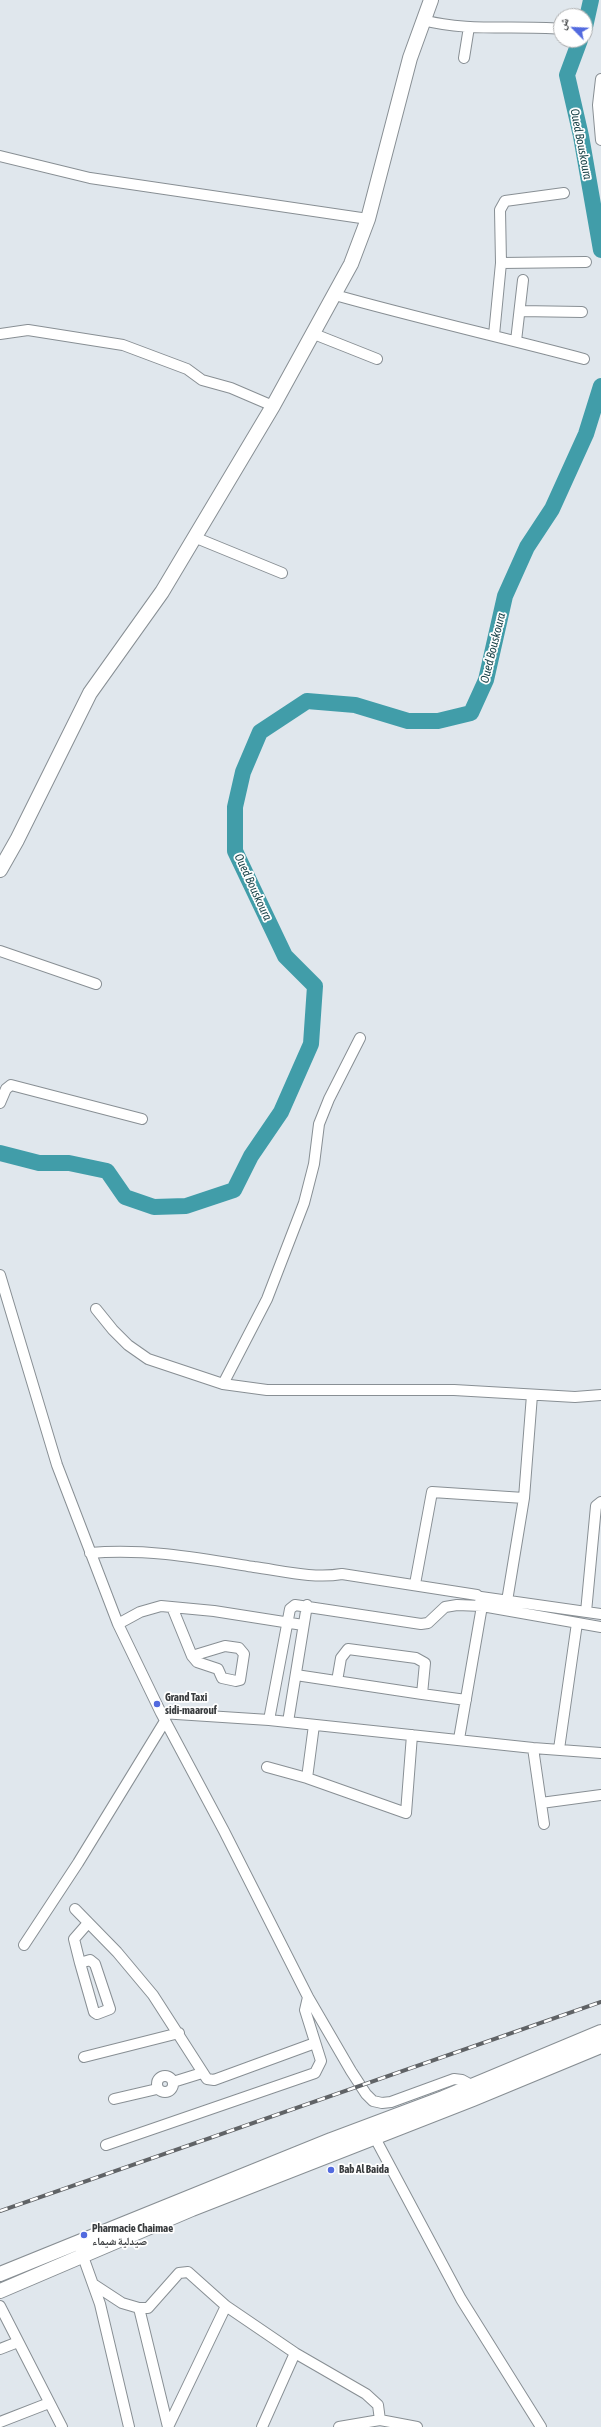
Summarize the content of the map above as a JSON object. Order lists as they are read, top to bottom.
{
  "water": ["Oued Bouskoura"],
  "places": ["Grand Taxi sidi-maarouf", "Bab Al Baida", "Pharmacie Chaimae صيدلية شيماء"],
  "north": "top left"
}
